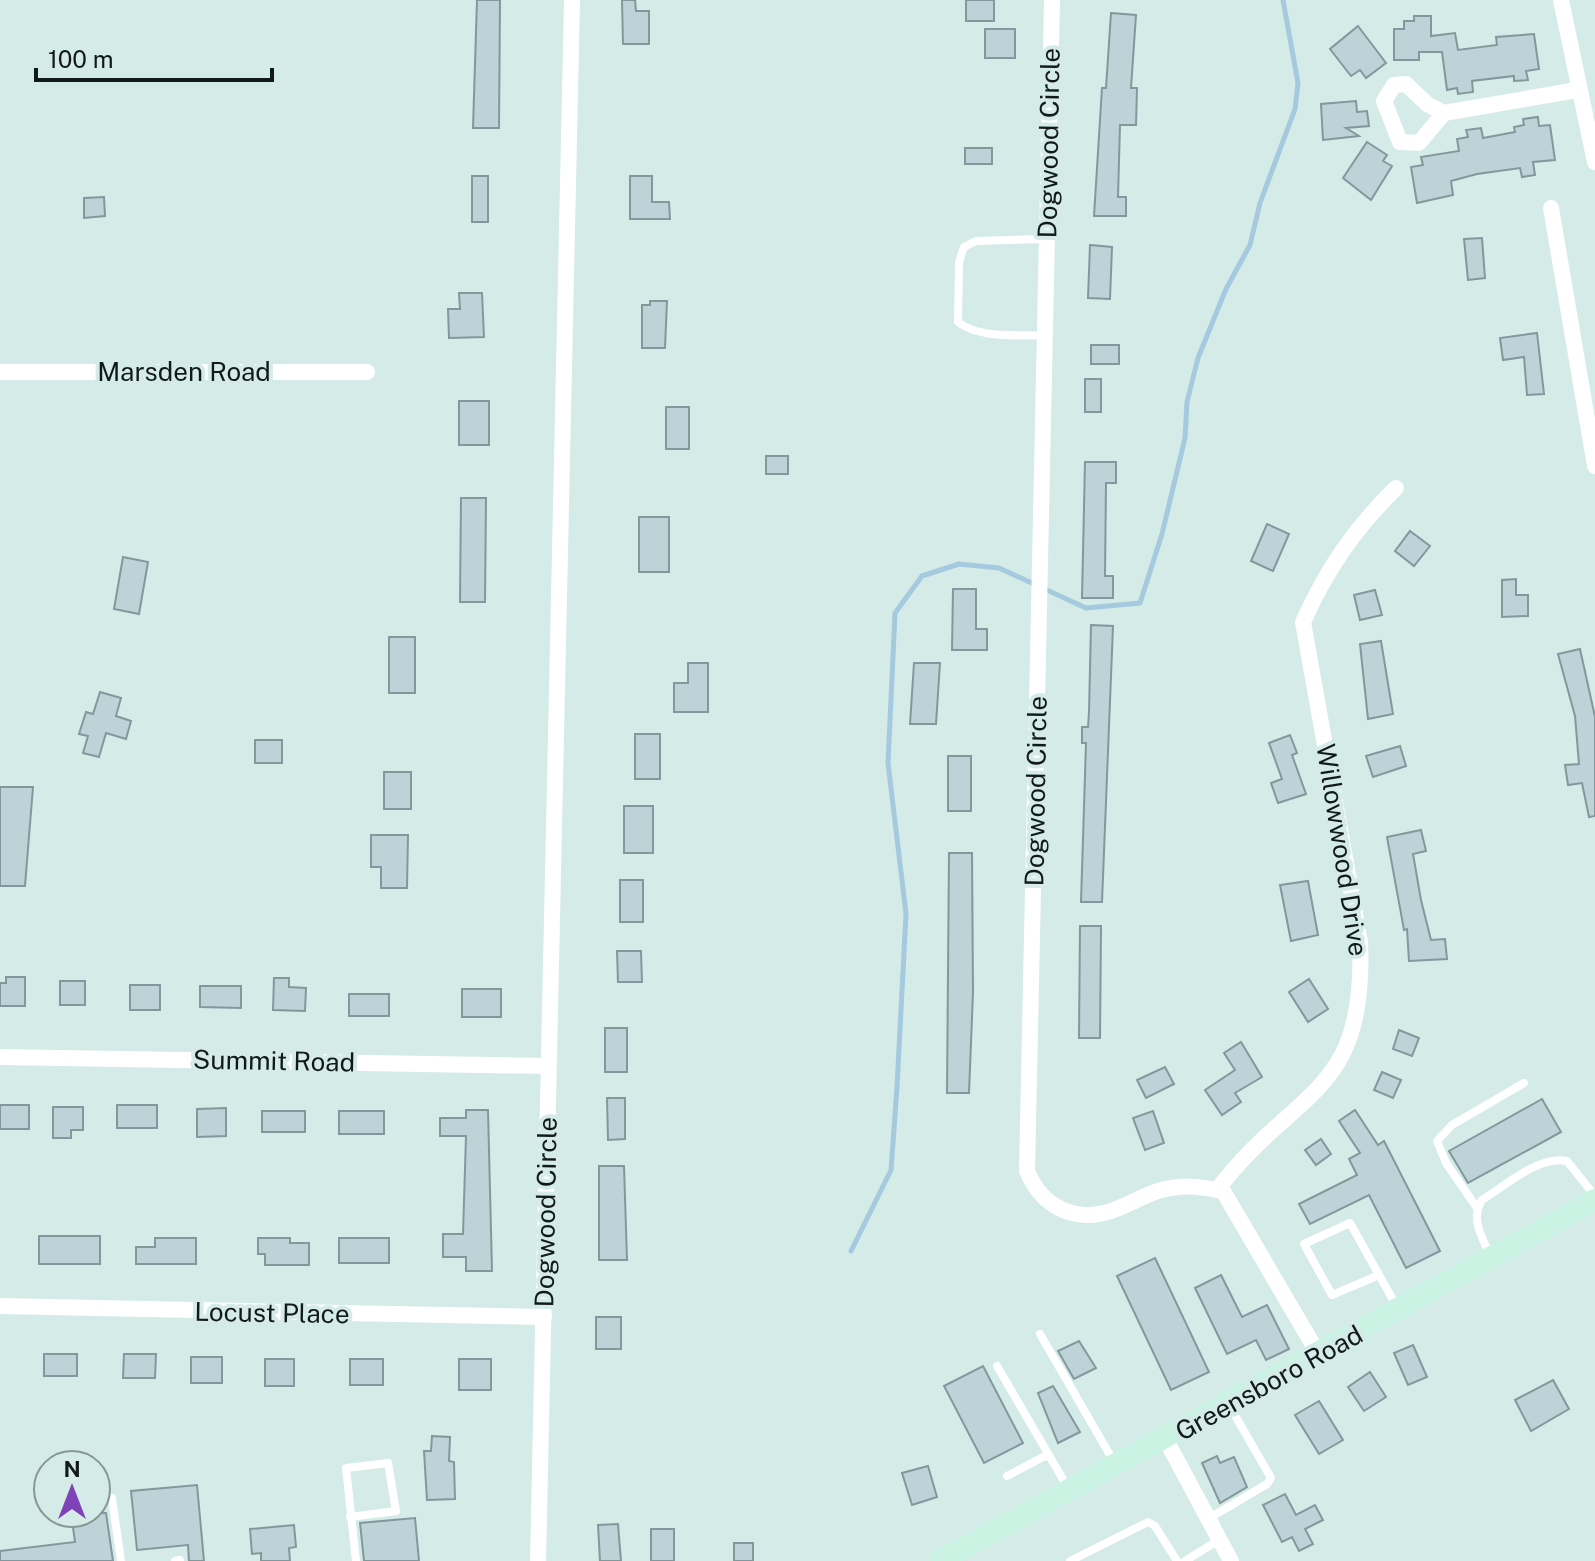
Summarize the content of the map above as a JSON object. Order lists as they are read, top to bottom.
{
  "streets": {
    "main road": ["Greensboro Road"],
    "street": [
      "Dogwood Circle",
      "Marsden Road",
      "Willowwood Drive",
      "Summit Road",
      "Locust Place"
    ]
  },
  "crossings": [
    ["Dogwood Circle", "Willowwood Drive"],
    ["Dogwood Circle", "Summit Road"],
    ["Dogwood Circle", "Locust Place"]
  ],
  "scale_bar": "100 m",
  "north": "top"
}
